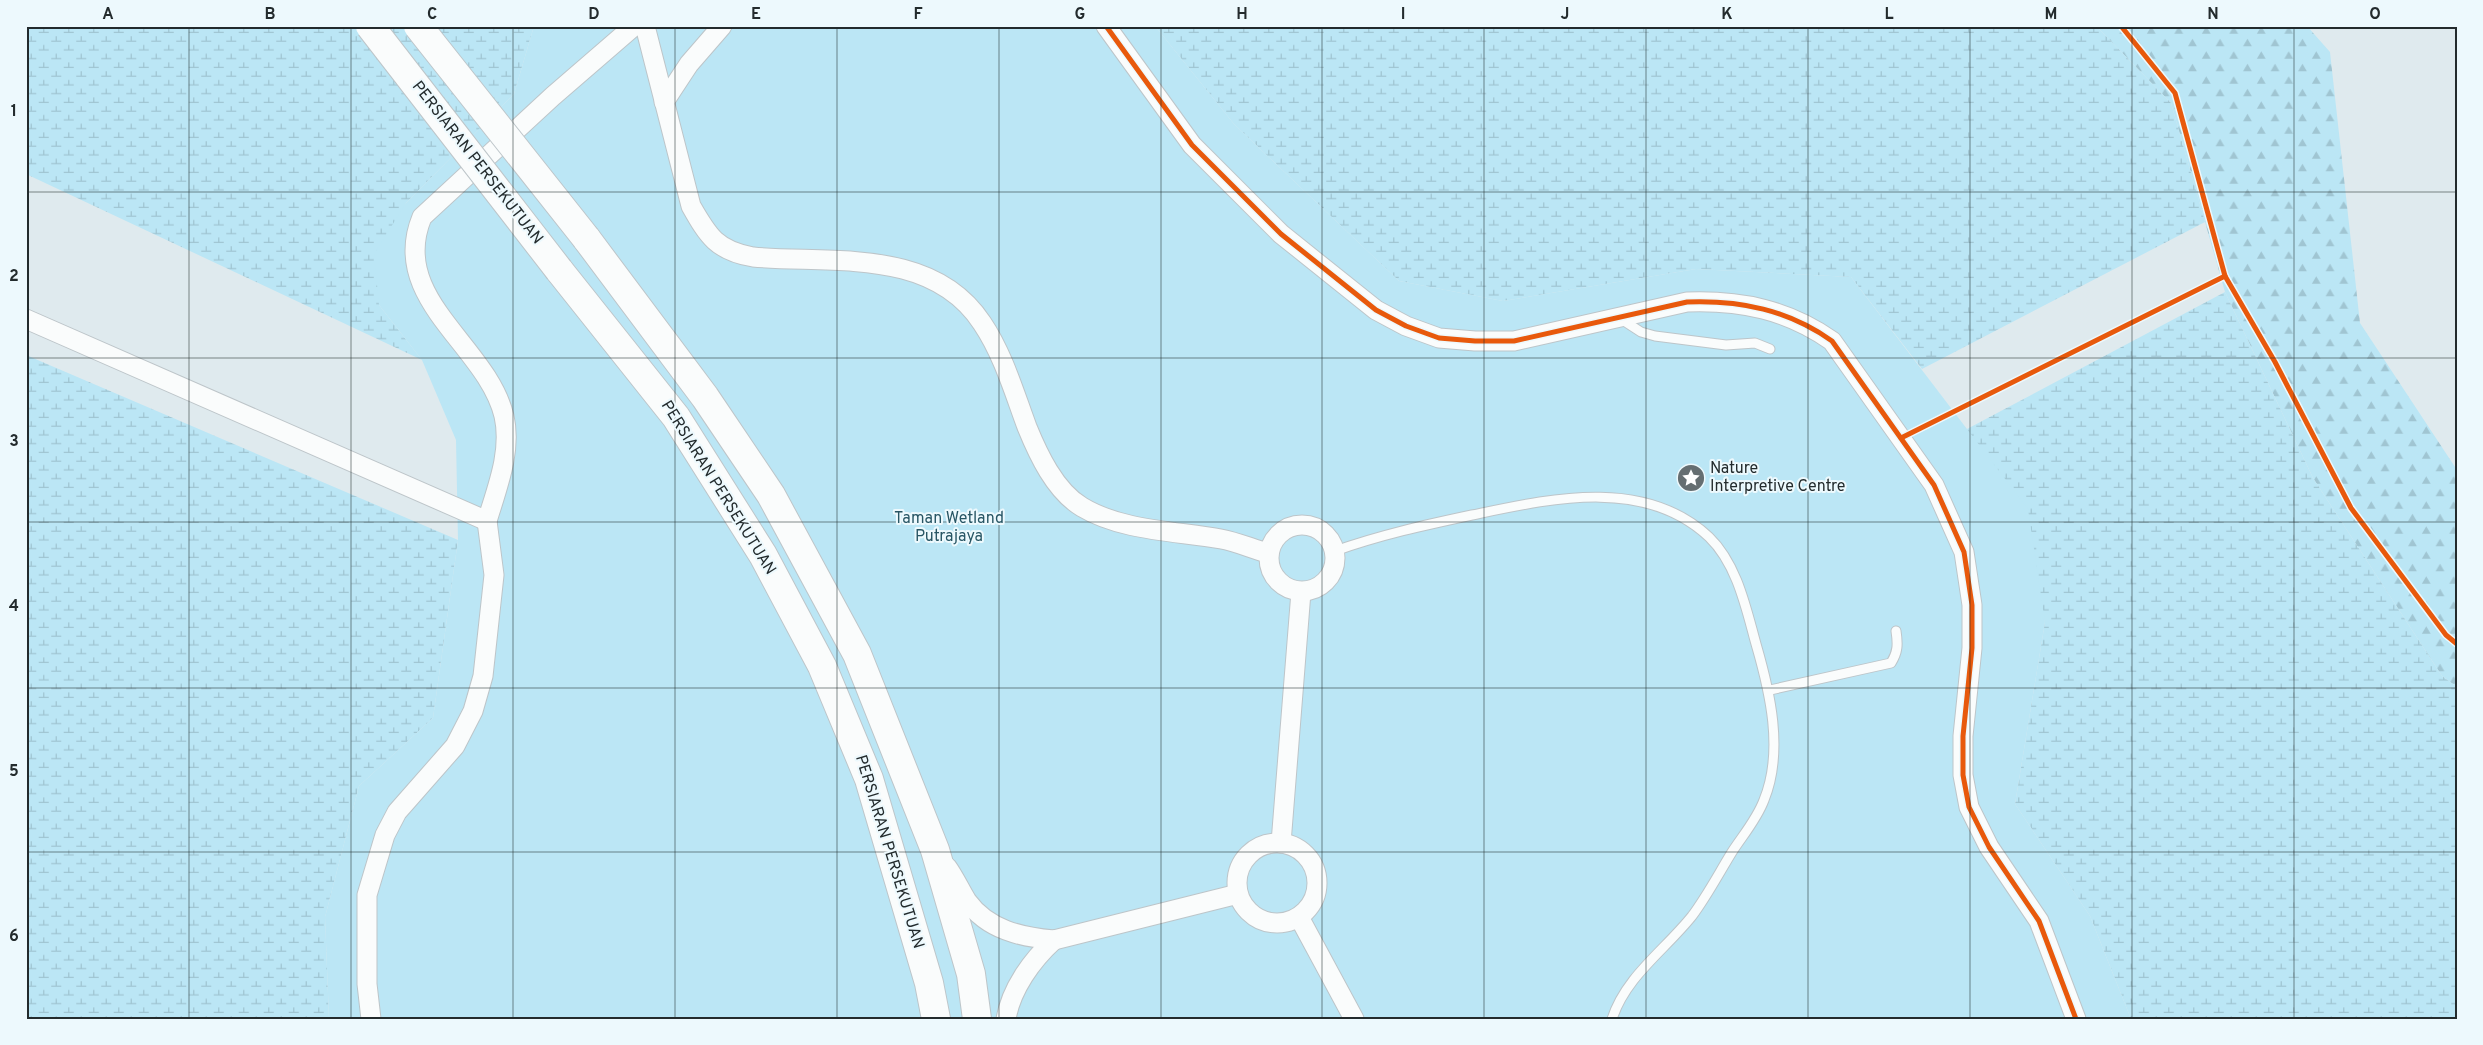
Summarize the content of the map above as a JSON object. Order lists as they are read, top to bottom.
{
  "streets": {
    "main road": ["PERSIARAN PERSEKUTUAN"]
  },
  "parks": ["Taman Wetland Putrajaya"],
  "places": {
    "place": ["Nature Interpretive Centre"]
  },
  "grid": {
    "columns": [
      "A",
      "B",
      "C",
      "D",
      "E",
      "F",
      "G",
      "H",
      "I",
      "J",
      "K",
      "L",
      "M",
      "N",
      "O"
    ],
    "rows": [
      "1",
      "2",
      "3",
      "4",
      "5",
      "6"
    ]
  }
}
